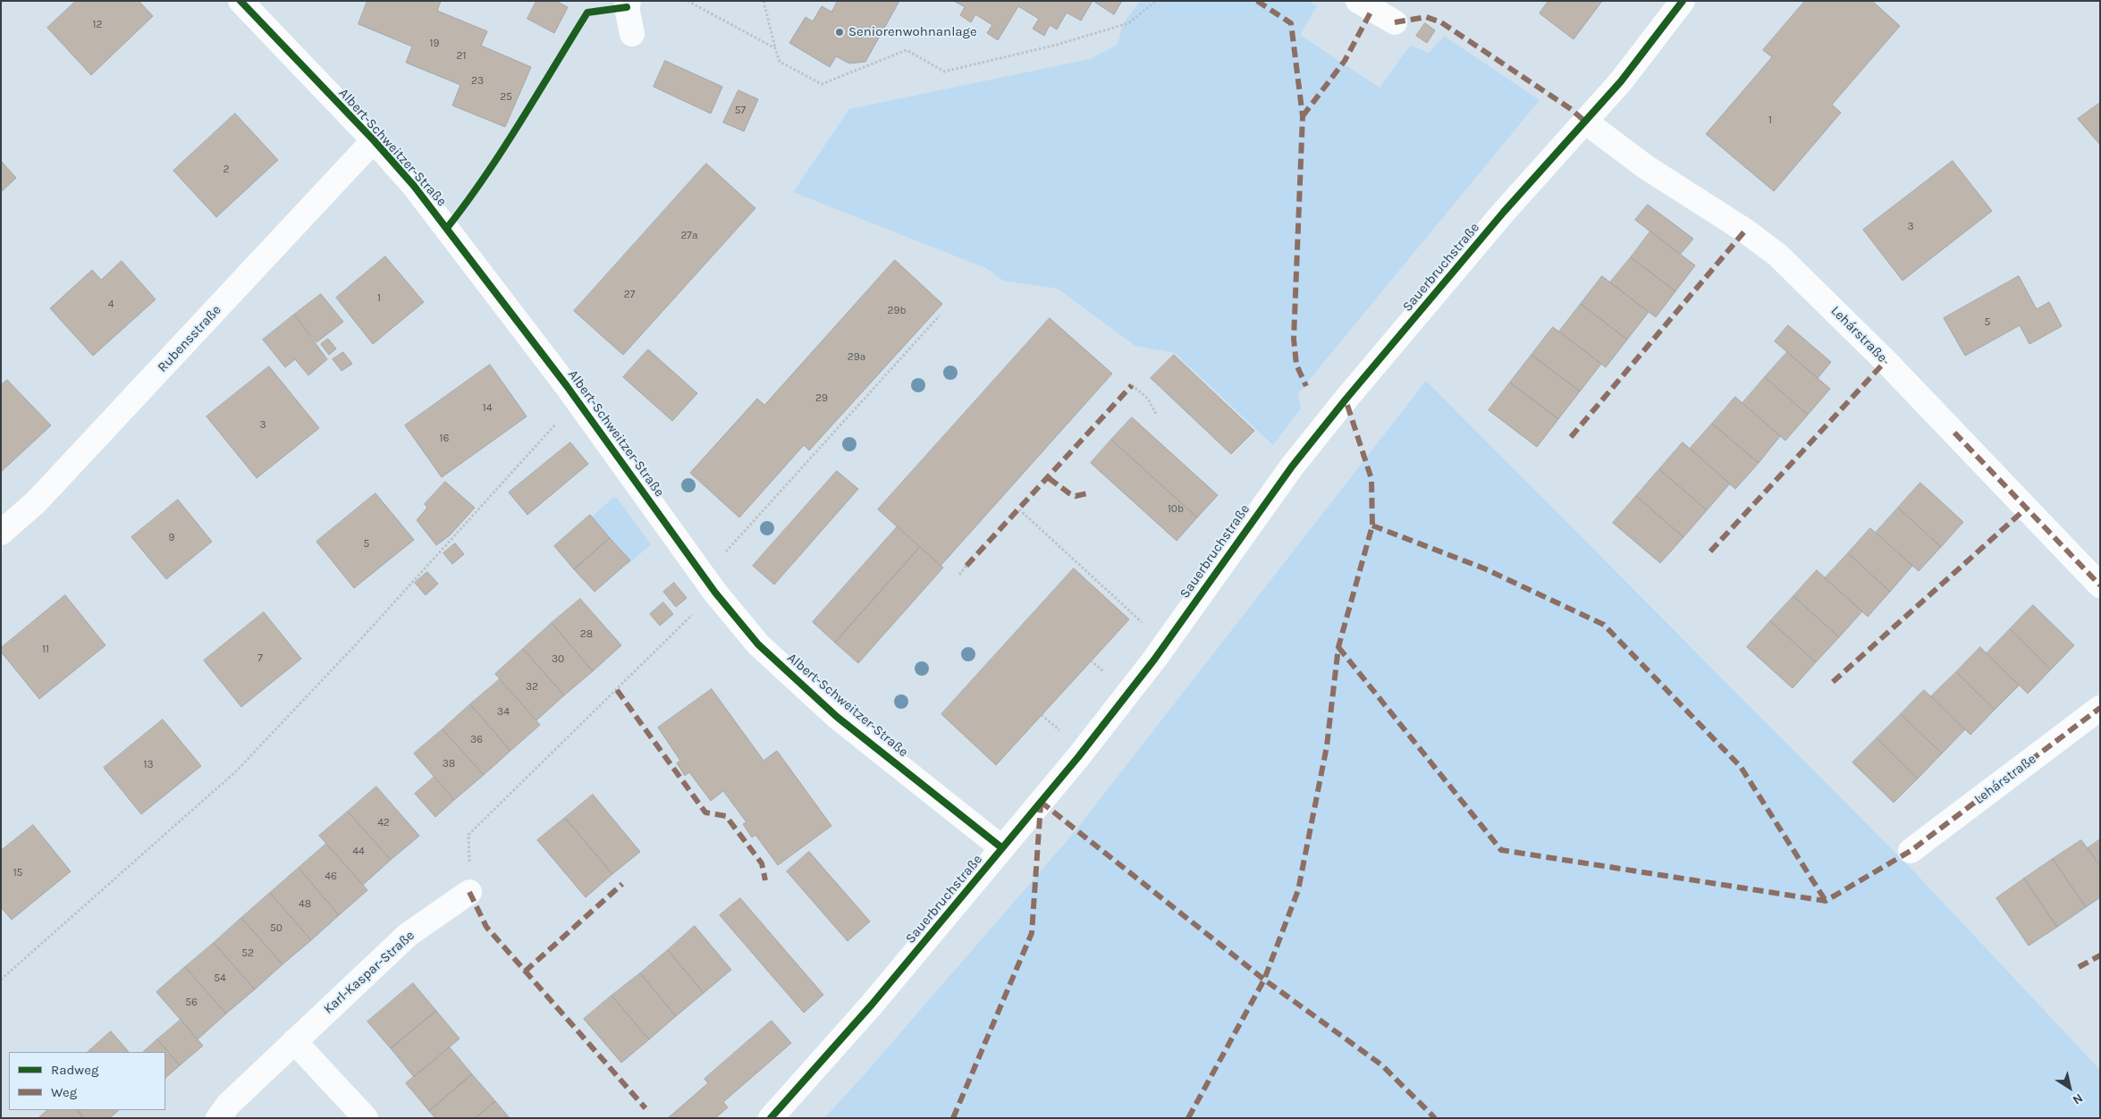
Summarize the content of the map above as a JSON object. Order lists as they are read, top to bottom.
{
  "streets": {
    "street": [
      "Albert-Schweitzer-Straße",
      "Sauerbruchstraße",
      "Lehárstraße",
      "Rubensstraße",
      "Karl-Kaspar-Straße"
    ]
  },
  "crossings": [
    ["Albert-Schweitzer-Straße", "Sauerbruchstraße"],
    ["Albert-Schweitzer-Straße", "Rubensstraße"],
    ["Sauerbruchstraße", "Lehárstraße"]
  ],
  "places": ["Seniorenwohnanlage"],
  "house_numbers": [
    "12",
    "19",
    "21",
    "23",
    "25",
    "57",
    "1",
    "2",
    "3",
    "27a",
    "27",
    "1",
    "4",
    "29b",
    "5",
    "29a",
    "29",
    "14",
    "3",
    "16",
    "10b",
    "9",
    "5",
    "28",
    "11",
    "7",
    "30",
    "32",
    "34",
    "36",
    "38",
    "13",
    "42",
    "44",
    "15",
    "46",
    "48",
    "50",
    "52",
    "54",
    "56"
  ],
  "legend": ["Radweg", "Weg"],
  "north": "bottom right"
}
